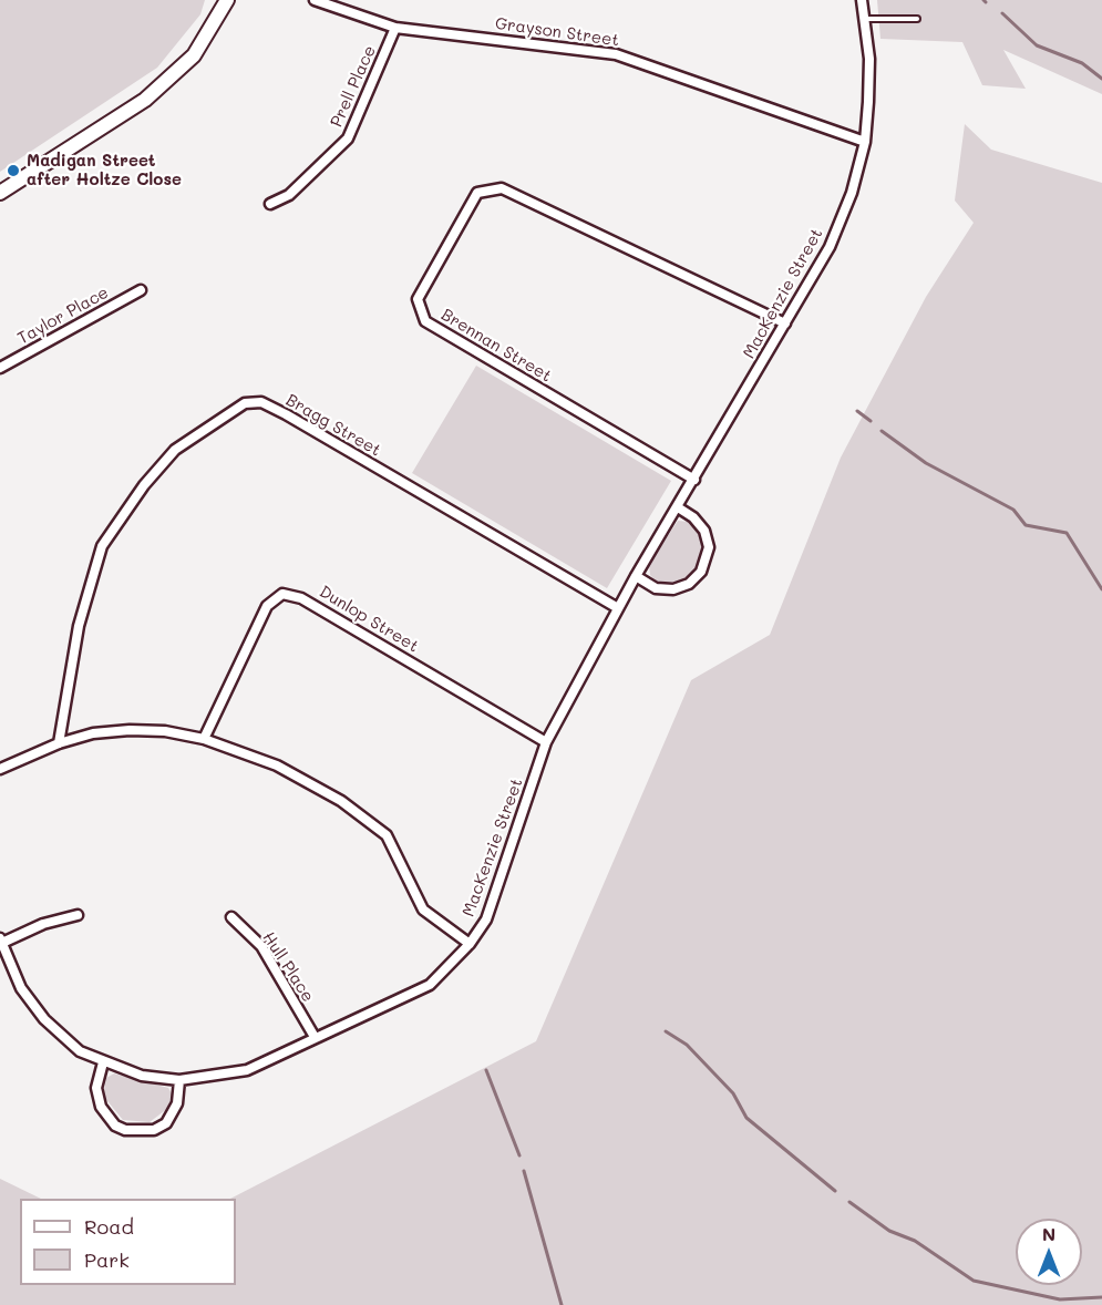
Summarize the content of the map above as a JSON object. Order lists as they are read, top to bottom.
{
  "streets": {
    "street": [
      "Grayson Street",
      "Prell Place",
      "MacKenzie Street",
      "Taylor Place",
      "Brennan Street",
      "Bragg Street",
      "Dunlop Street",
      "Hull Place"
    ]
  },
  "crossings": [
    ["Grayson Street", "Prell Place"],
    ["Grayson Street", "MacKenzie Street"],
    ["MacKenzie Street", "Brennan Street"],
    ["MacKenzie Street", "Bragg Street"],
    ["MacKenzie Street", "Dunlop Street"],
    ["MacKenzie Street", "Hull Place"]
  ],
  "places": ["Madigan Street after Holtze Close"],
  "legend": ["Road", "Park"],
  "north": "top"
}
